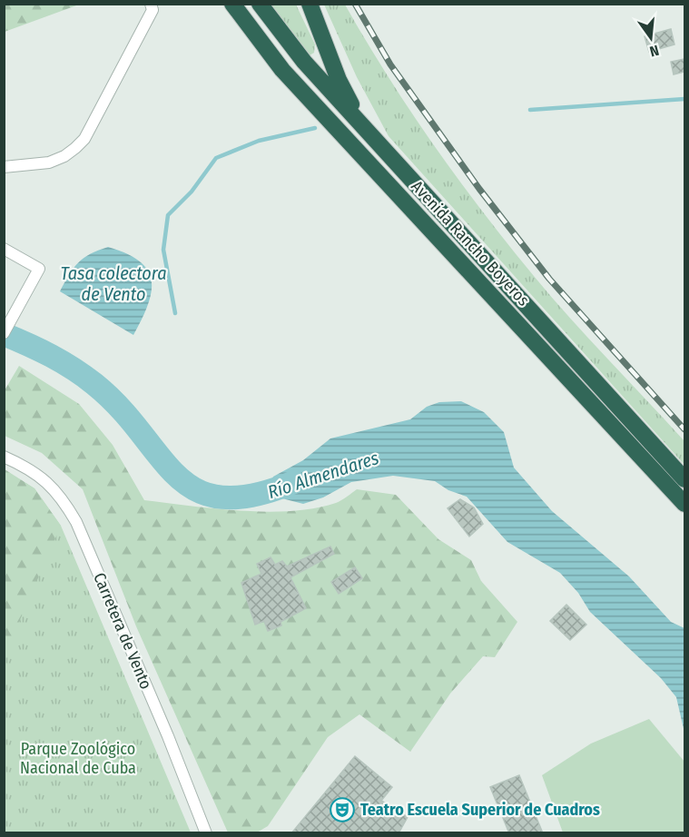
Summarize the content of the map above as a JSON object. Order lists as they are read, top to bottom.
{
  "streets": {
    "highway": ["Avenida Rancho Boyeros"],
    "street": ["Carretera de Vento"]
  },
  "water": ["Tasa colectora de Vento", "Río Almendares"],
  "parks": ["Parque Zoológico Nacional de Cuba"],
  "places": {
    "theatre": ["Teatro Escuela Superior de Cuadros"]
  },
  "north": "bottom"
}
